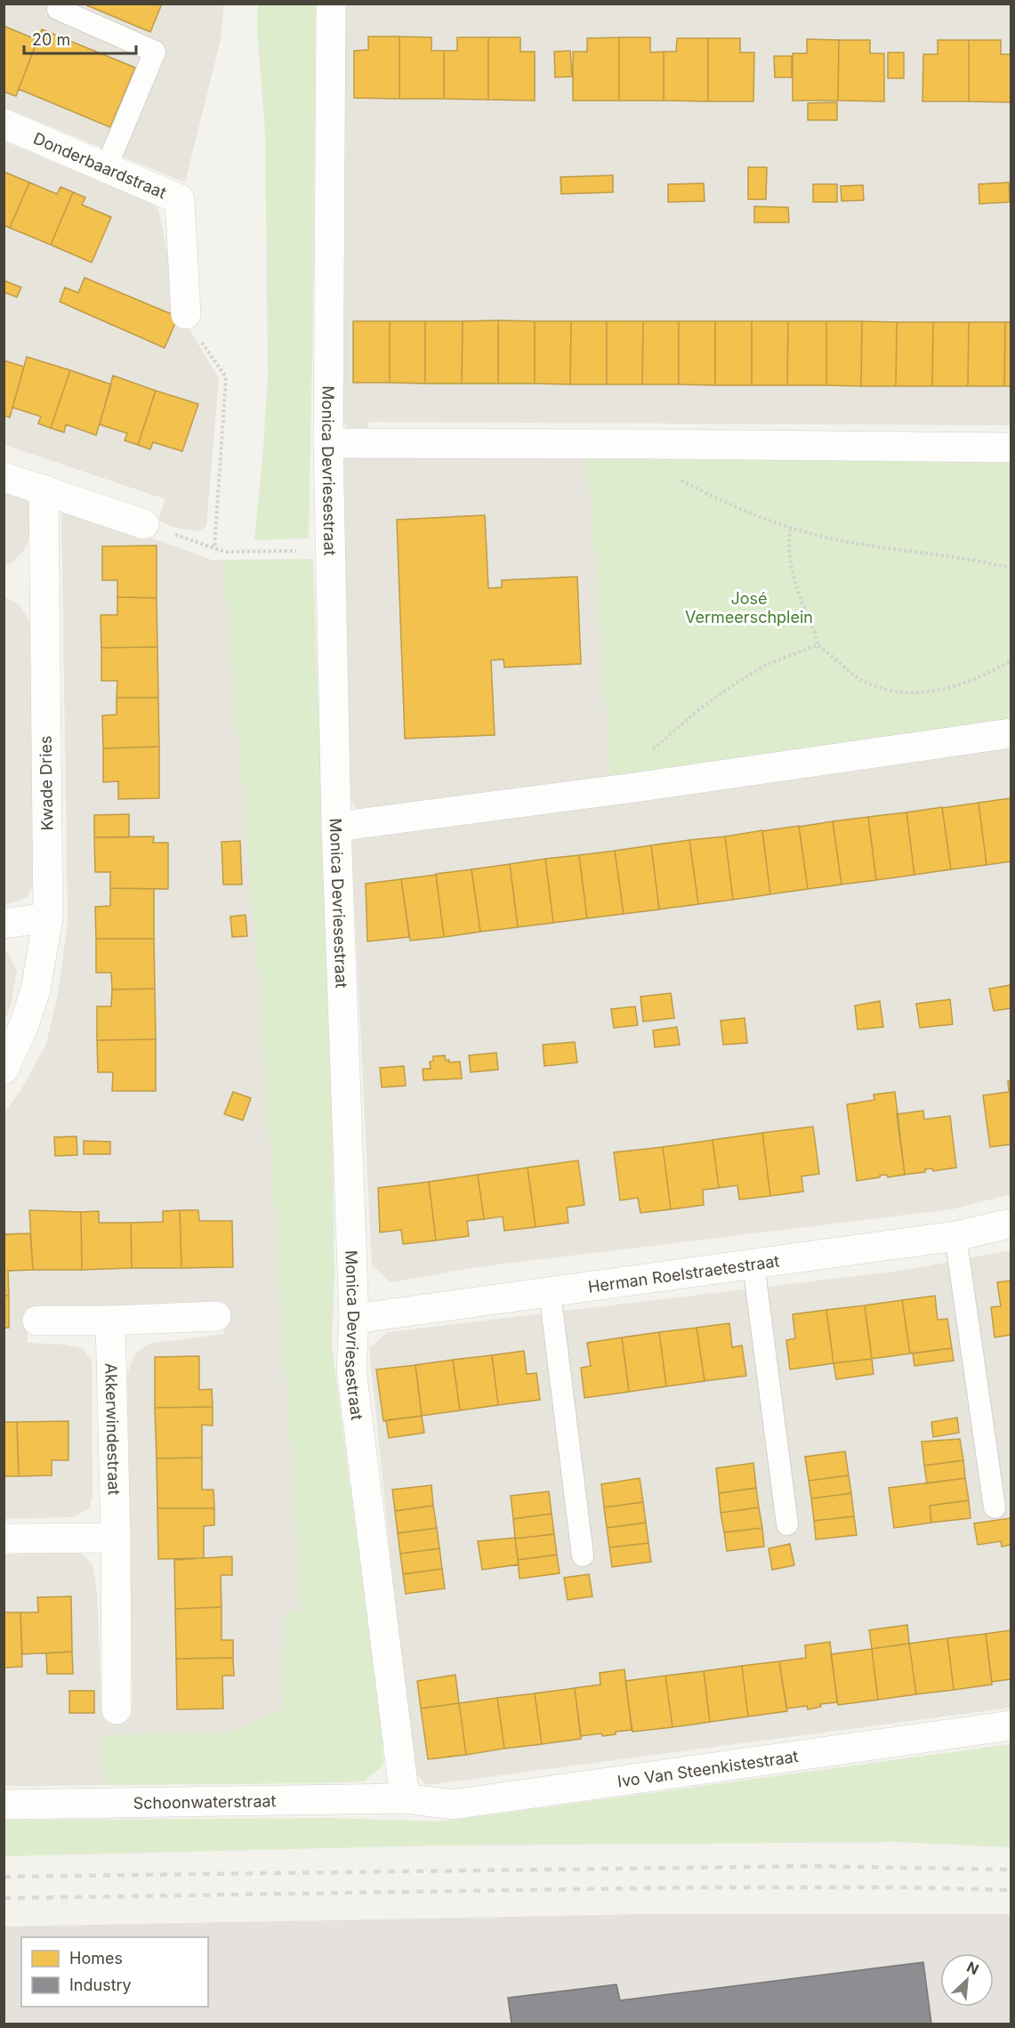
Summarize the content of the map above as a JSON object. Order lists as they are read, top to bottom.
{
  "streets": {
    "street": [
      "Donderbaardstraat",
      "Monica Devriesestraat",
      "Kwade Dries",
      "Herman Roelstraetestraat",
      "Akkerwindestraat",
      "Ivo Van Steenkistestraat",
      "Schoonwaterstraat"
    ]
  },
  "crossings": [
    ["Monica Devriesestraat", "Herman Roelstraetestraat"],
    ["Monica Devriesestraat", "Ivo Van Steenkistestraat"],
    ["Monica Devriesestraat", "Schoonwaterstraat"],
    ["Ivo Van Steenkistestraat", "Schoonwaterstraat"]
  ],
  "parks": ["José Vermeerschplein"],
  "legend": ["Homes", "Industry"],
  "scale_bar": "20 m",
  "north": "top right"
}
